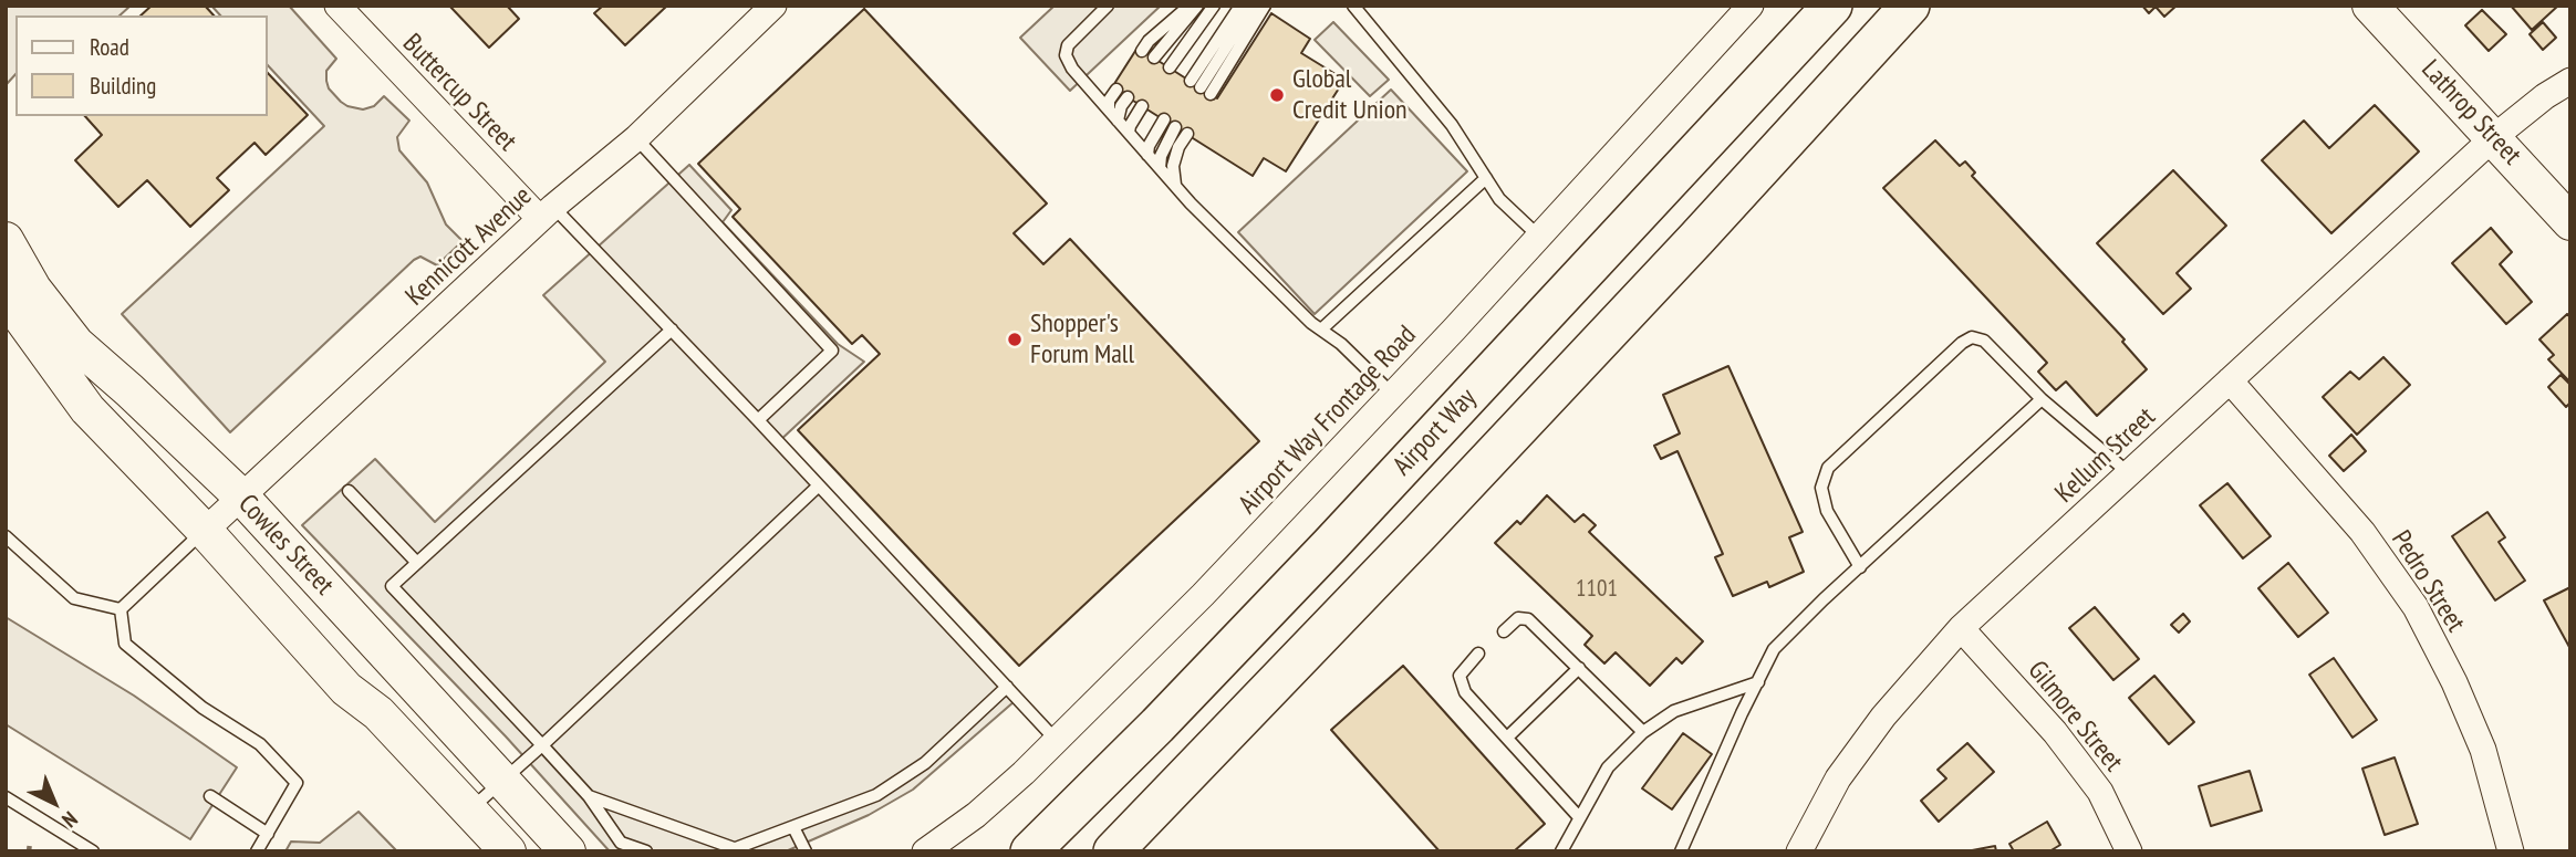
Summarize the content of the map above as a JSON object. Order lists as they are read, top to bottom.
{
  "streets": {
    "main road": ["Lathrop Street", "Airport Way", "Cowles Street"],
    "street": [
      "Buttercup Street",
      "Kennicott Avenue",
      "Airport Way Frontage Road",
      "Kellum Street",
      "Pedro Street",
      "Gilmore Street"
    ]
  },
  "crossings": [
    ["Buttercup Street", "Kennicott Avenue"],
    ["Lathrop Street", "Kellum Street"],
    ["Kennicott Avenue", "Cowles Street"],
    ["Kellum Street", "Pedro Street"],
    ["Kellum Street", "Gilmore Street"]
  ],
  "places": ["Global Credit Union", "Shopper's Forum Mall"],
  "house_numbers": ["1101"],
  "legend": ["Road", "Building"],
  "north": "bottom right"
}
